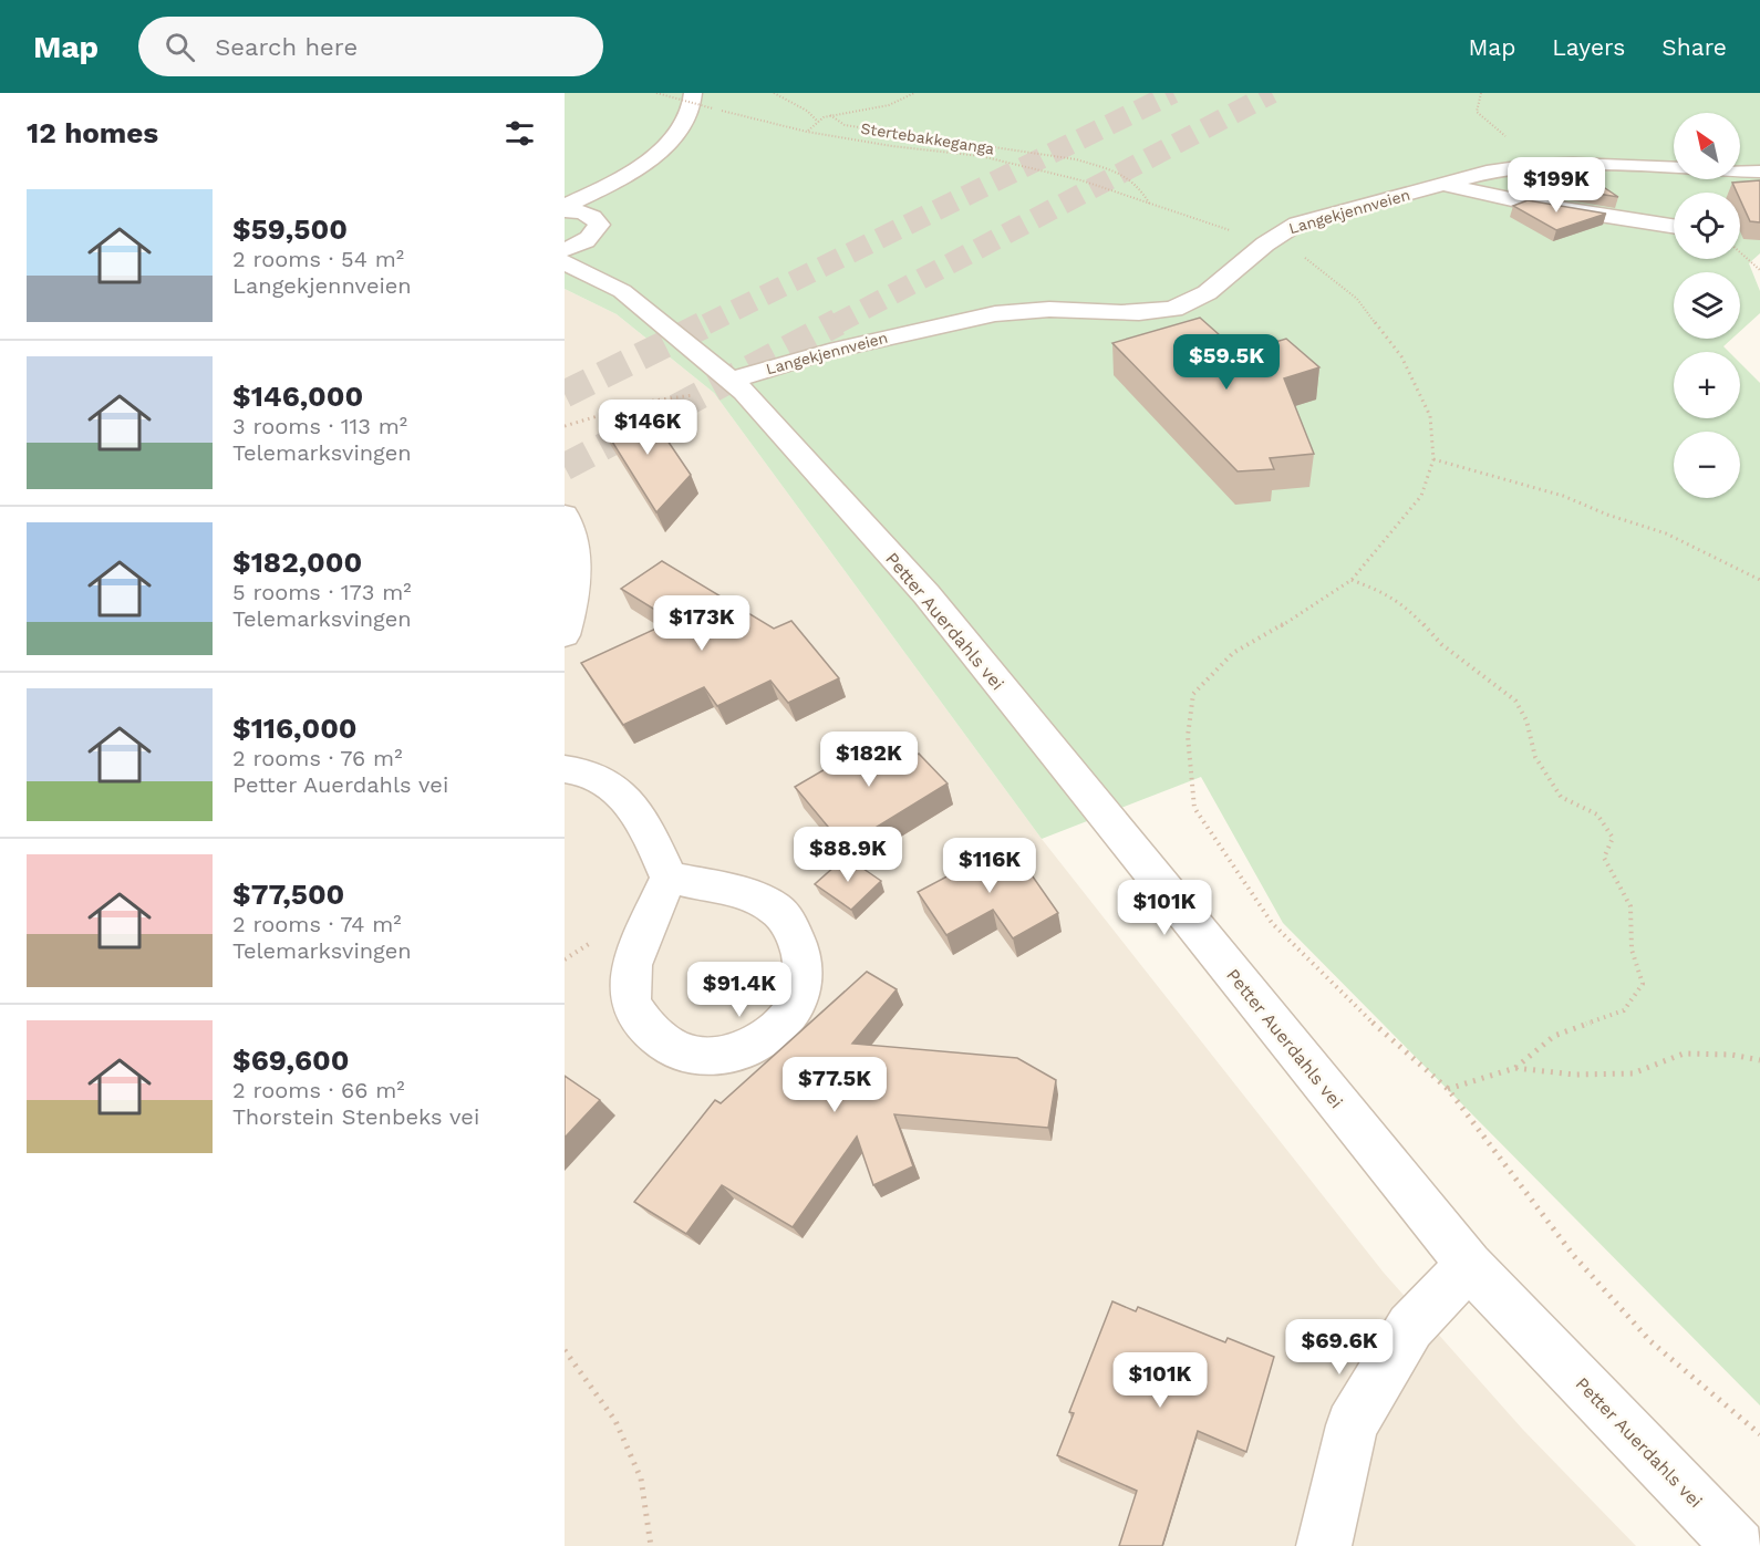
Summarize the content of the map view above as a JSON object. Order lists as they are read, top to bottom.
{
  "streets": {
    "street": ["Langekjennveien", "Petter Auerdahls vei"],
    "path": ["Stertebakkeganga"]
  },
  "crossings": [
    ["Stertebakkeganga", "Langekjennveien"],
    ["Langekjennveien", "Petter Auerdahls vei"]
  ],
  "north": "top left",
  "page": {
    "header": "Map",
    "search": "Search here",
    "nav": ["Map", "Layers", "Share"],
    "heading": "12 homes",
    "map_buttons": ["+", "−"],
    "price": [
      "$199K",
      "$59.5K",
      "$146K",
      "$173K",
      "$182K",
      "$88.9K",
      "$116K",
      "$101K",
      "$91.4K",
      "$77.5K",
      "$69.6K",
      "$101K"
    ],
    "list": [
      {
        "name": "$59,500",
        "note": "2 rooms · 54 m² · Langekjennveien"
      },
      {
        "name": "$146,000",
        "note": "3 rooms · 113 m² · Telemarksvingen"
      },
      {
        "name": "$182,000",
        "note": "5 rooms · 173 m² · Telemarksvingen"
      },
      {
        "name": "$116,000",
        "note": "2 rooms · 76 m² · Petter Auerdahls vei"
      },
      {
        "name": "$77,500",
        "note": "2 rooms · 74 m² · Telemarksvingen"
      },
      {
        "name": "$69,600",
        "note": "2 rooms · 66 m² · Thorstein Stenbeks vei"
      }
    ]
  }
}
